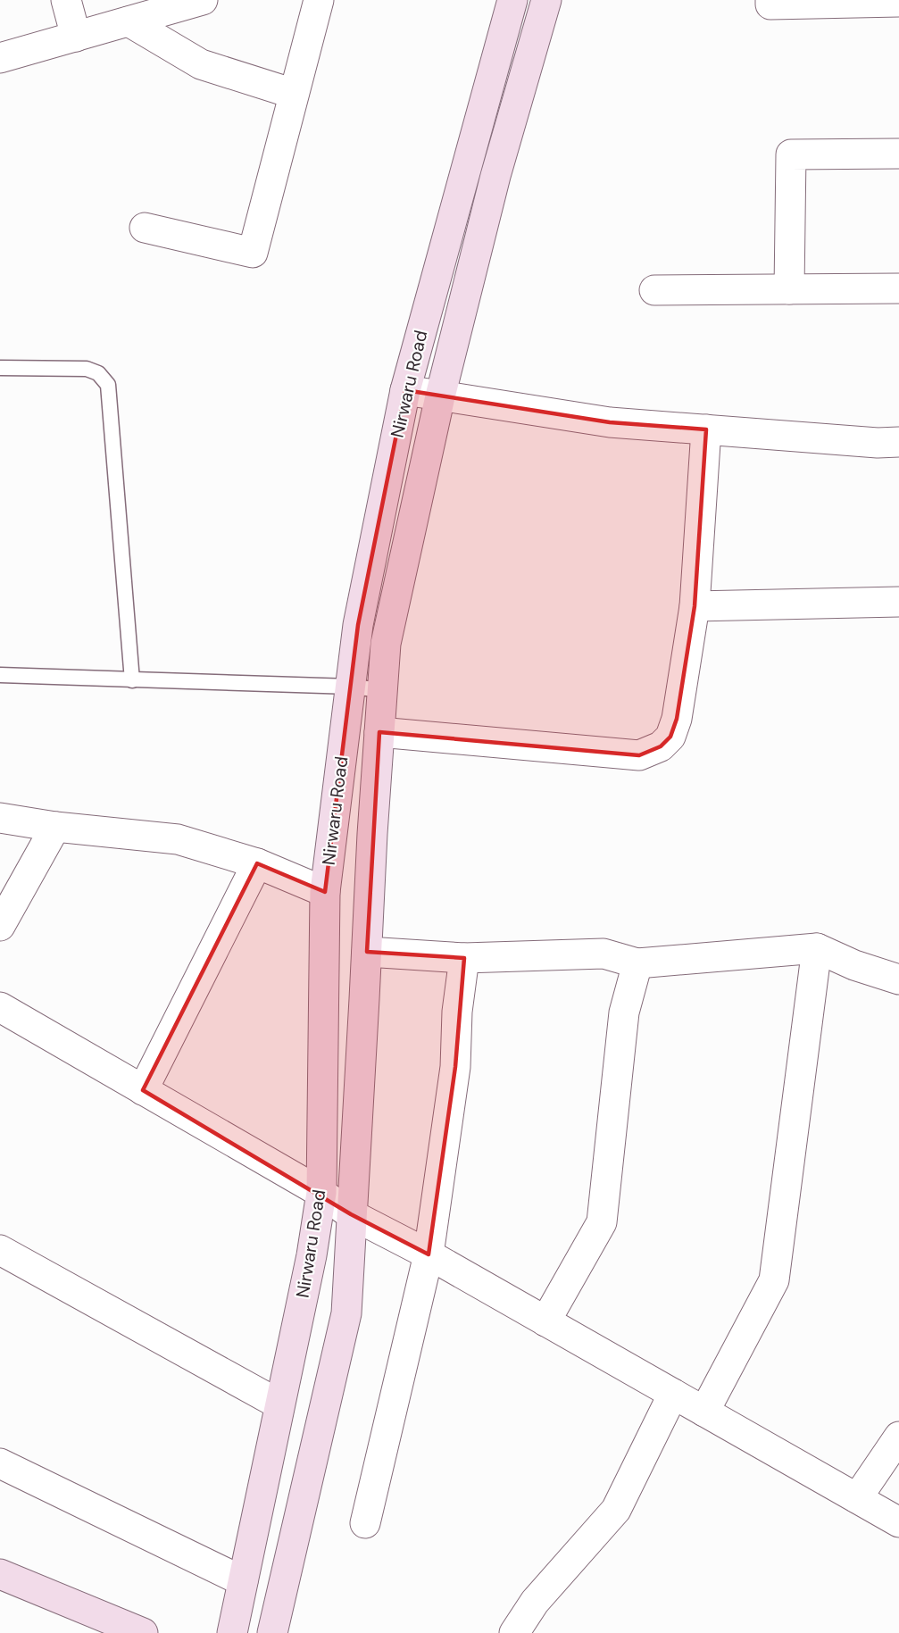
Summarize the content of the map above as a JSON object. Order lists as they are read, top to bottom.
{
  "streets": {
    "street": ["Nirwaru Road"]
  }
}
